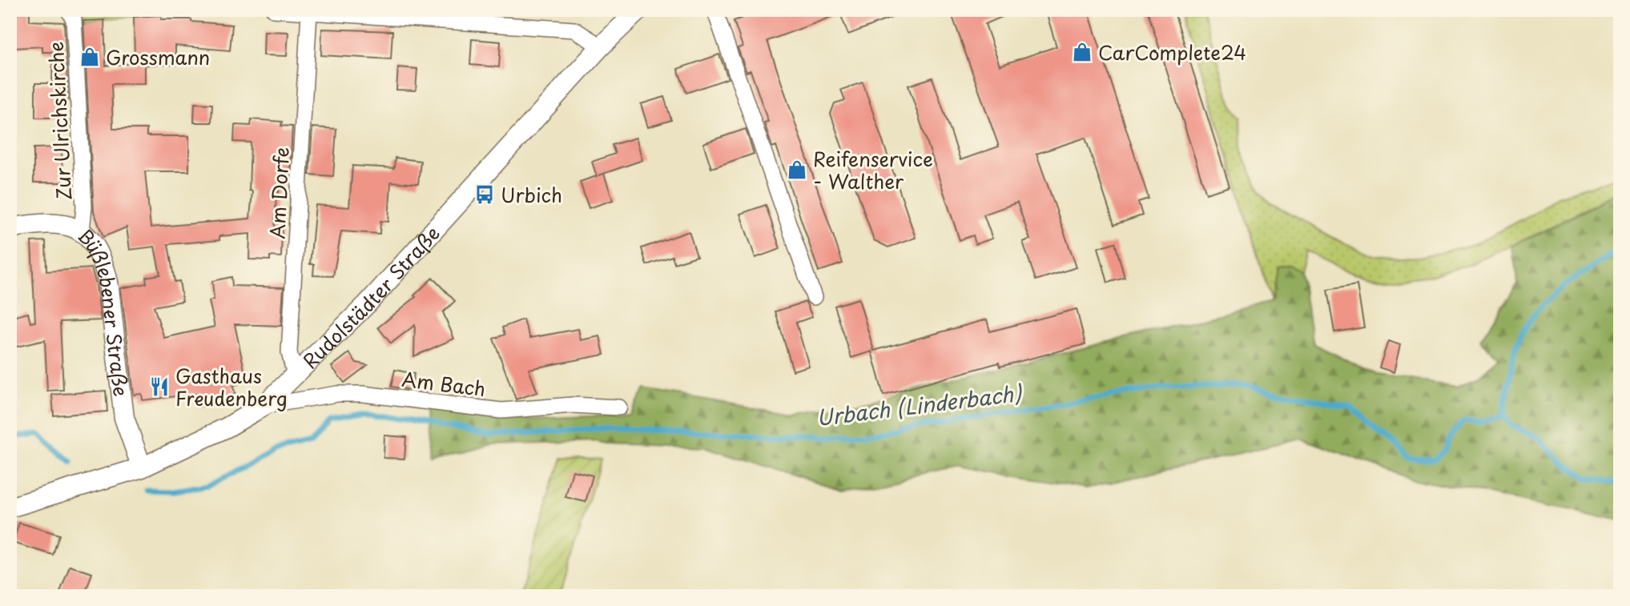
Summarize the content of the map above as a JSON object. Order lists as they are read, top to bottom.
{
  "streets": {
    "street": [
      "Zur Ulrichskirche",
      "Am Dorfe",
      "Rudolstädter Straße",
      "Büßlebener Straße",
      "Am Bach"
    ]
  },
  "crossings": [
    ["Zur Ulrichskirche", "Büßlebener Straße"],
    ["Am Dorfe", "Rudolstädter Straße"],
    ["Rudolstädter Straße", "Büßlebener Straße"],
    ["Rudolstädter Straße", "Am Bach"]
  ],
  "water": ["Urbach (Linderbach)"],
  "places": {
    "shop": ["CarComplete24", "Grossmann", "Reifenservice - Walther"],
    "bus stop": ["Urbich"],
    "restaurant": ["Gasthaus Freudenberg"]
  }
}
